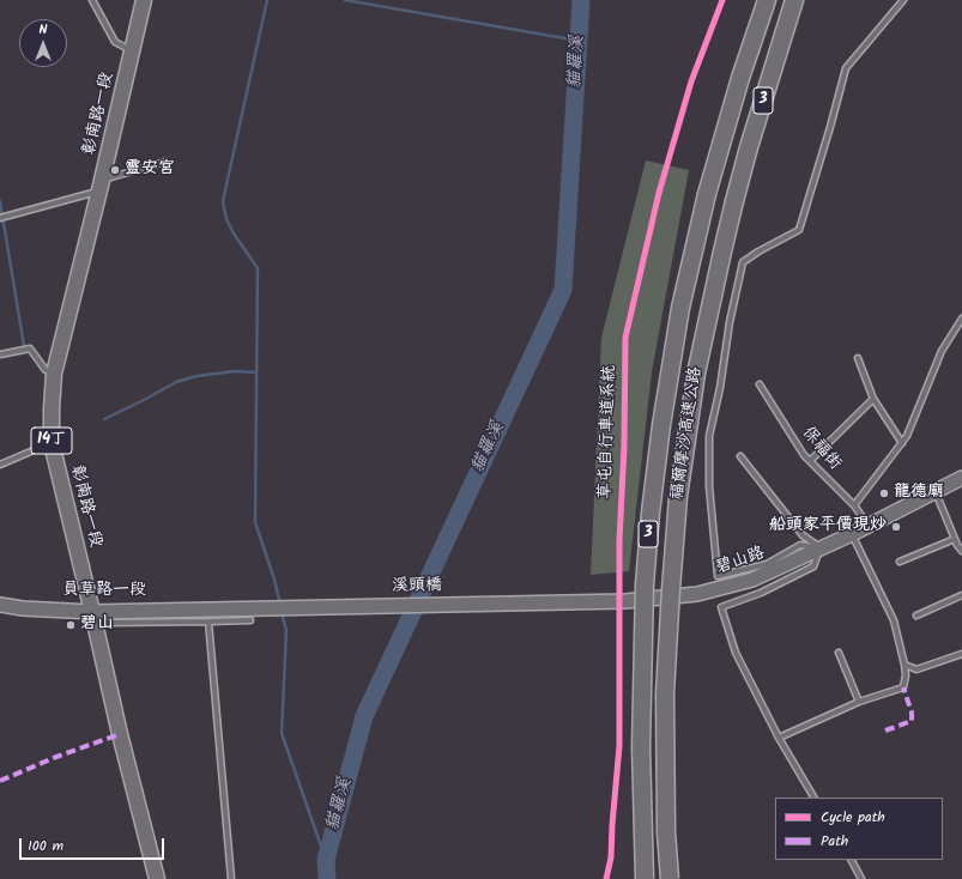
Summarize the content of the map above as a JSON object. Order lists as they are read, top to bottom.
{
  "streets": {
    "highway": ["3", "福爾摩沙高速公路"],
    "main road": [
      "彰南路一段",
      "14丁",
      "碧山路",
      "溪頭橋",
      "員草路一段"
    ],
    "lane": ["保福街"],
    "cycle path": ["草屯自行車道系統"]
  },
  "crossings": [
    ["彰南路一段", "員草路一段"],
    ["保福街", "碧山路"],
    ["碧山路", "溪頭橋"],
    ["溪頭橋", "員草路一段"]
  ],
  "water": ["貓羅溪"],
  "places": [
    "靈安宮",
    "龍德廟",
    "船頭家平價現炒",
    "碧山"
  ],
  "legend": ["Cycle path", "Path"],
  "scale_bar": "100 m",
  "north": "top"
}
